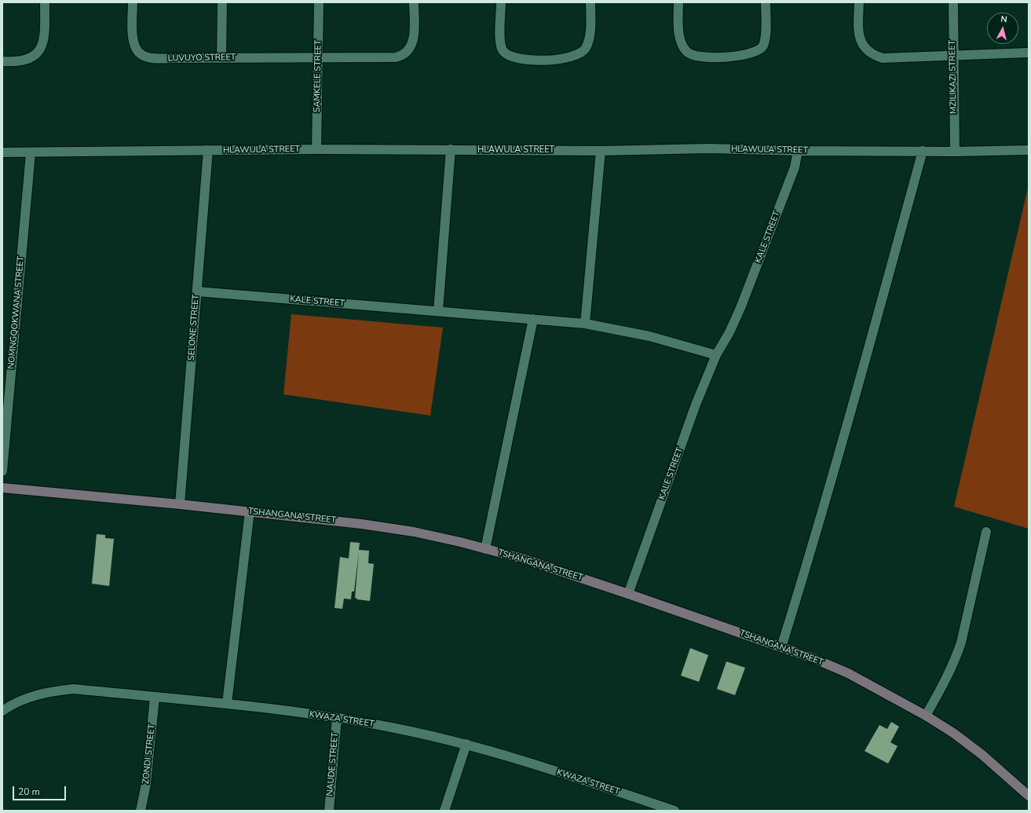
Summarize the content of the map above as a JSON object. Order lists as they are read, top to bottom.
{
  "streets": {
    "street": [
      "LUVUYO STREET",
      "SAMKELE STREET",
      "MZILIKAZI STREET",
      "HLAWULA STREET",
      "KALE STREET",
      "NOMNGQOKWANA STREET",
      "SELONE STREET",
      "TSHANGANA STREET",
      "KWAZA STREET",
      "ZONDI STREET",
      "NAUDE STREET"
    ]
  },
  "crossings": [
    ["LUVUYO STREET", "SAMKELE STREET"],
    ["SAMKELE STREET", "HLAWULA STREET"],
    ["MZILIKAZI STREET", "HLAWULA STREET"],
    ["HLAWULA STREET", "KALE STREET"],
    ["HLAWULA STREET", "NOMNGQOKWANA STREET"],
    ["HLAWULA STREET", "SELONE STREET"],
    ["KALE STREET", "SELONE STREET"],
    ["KALE STREET", "TSHANGANA STREET"],
    ["SELONE STREET", "TSHANGANA STREET"],
    ["KWAZA STREET", "ZONDI STREET"],
    ["KWAZA STREET", "NAUDE STREET"]
  ],
  "scale_bar": "20 m",
  "north": "top"
}
